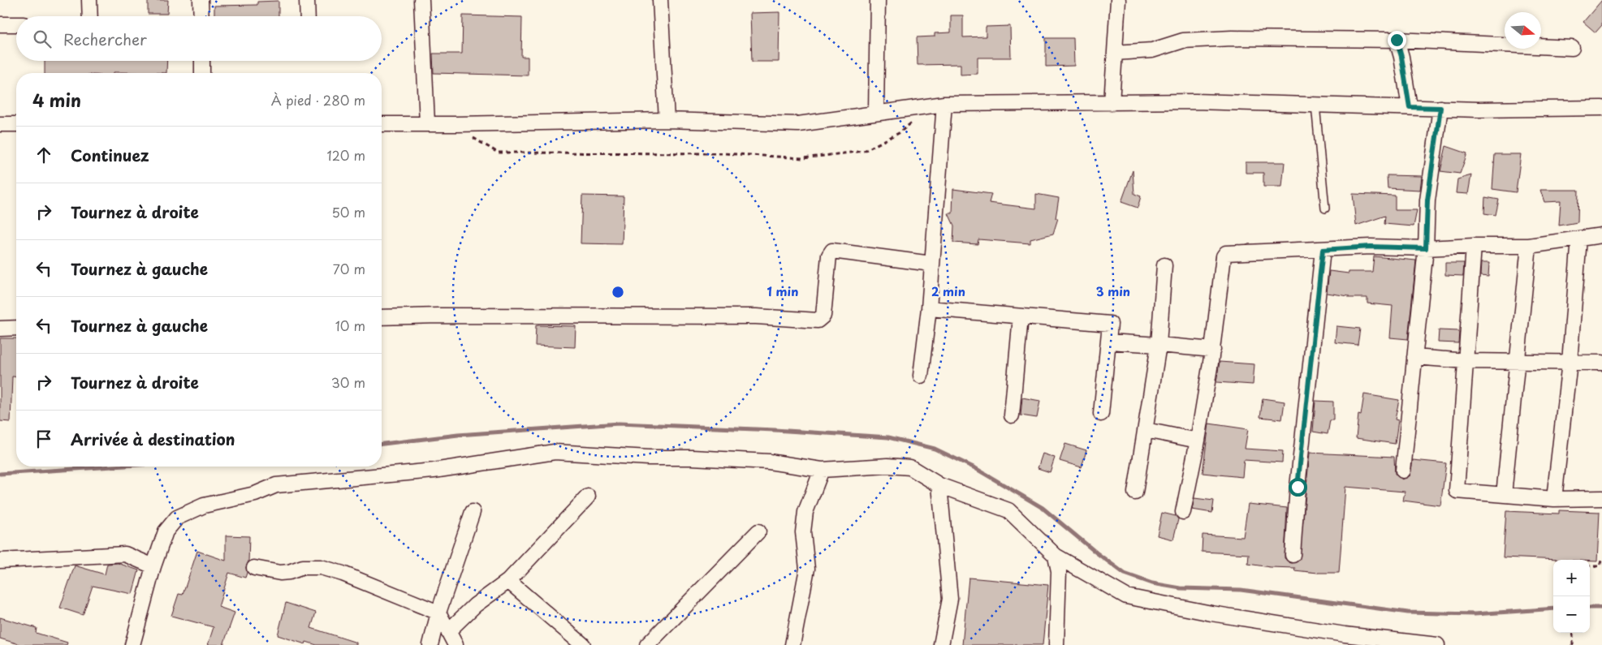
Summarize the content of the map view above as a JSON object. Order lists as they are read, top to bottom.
{
  "north": "right",
  "page": {
    "search": "Rechercher",
    "heading": ["4 min", "À pied · 280 m"],
    "list": [
      ["Continuez", "120 m"],
      ["Tournez à droite", "50 m"],
      ["Tournez à gauche", "70 m"],
      ["Tournez à gauche", "10 m"],
      ["Tournez à droite", "30 m"],
      "Arrivée à destination"
    ],
    "map_buttons": ["+", "−"]
  },
  "rings": ["1 min", "2 min", "3 min"]
}
